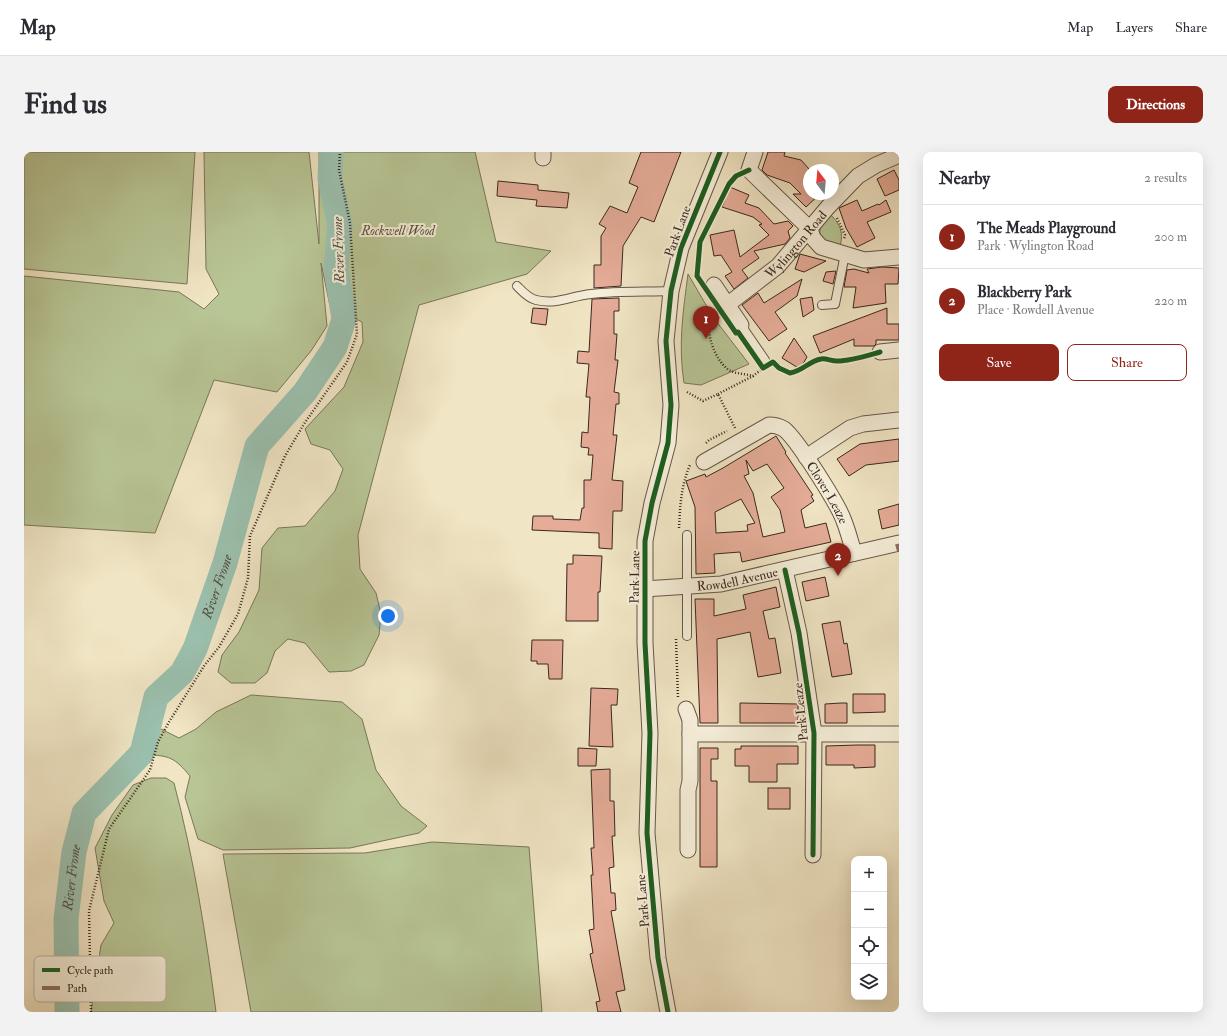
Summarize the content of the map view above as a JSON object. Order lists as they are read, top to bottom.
{
  "streets": {
    "street": [
      "Park Lane",
      "Wylington Road",
      "Clover Leaze",
      "Rowdell Avenue",
      "Park Leaze"
    ]
  },
  "crossings": [
    ["Park Lane", "Rowdell Avenue"],
    ["Clover Leaze", "Rowdell Avenue"],
    ["Rowdell Avenue", "Park Leaze"]
  ],
  "water": ["River Frome"],
  "parks": ["Rockwell Wood"],
  "legend": ["Cycle path", "Path"],
  "north": "top",
  "page": {
    "header": "Map",
    "nav": ["Map", "Layers", "Share"],
    "buttons": [
      "Directions",
      ["Save", "Share"]
    ],
    "title": "Find us",
    "heading": ["Nearby", "2 results"],
    "list": [
      {
        "mark": "1",
        "name": "The Meads Playground",
        "note": "Park · Wylington Road",
        "value": "200 m"
      },
      {
        "mark": "2",
        "name": "Blackberry Park",
        "note": "Place · Rowdell Avenue",
        "value": "220 m"
      }
    ],
    "pins": ["1", "2"],
    "map_buttons": ["+", "−"]
  }
}
